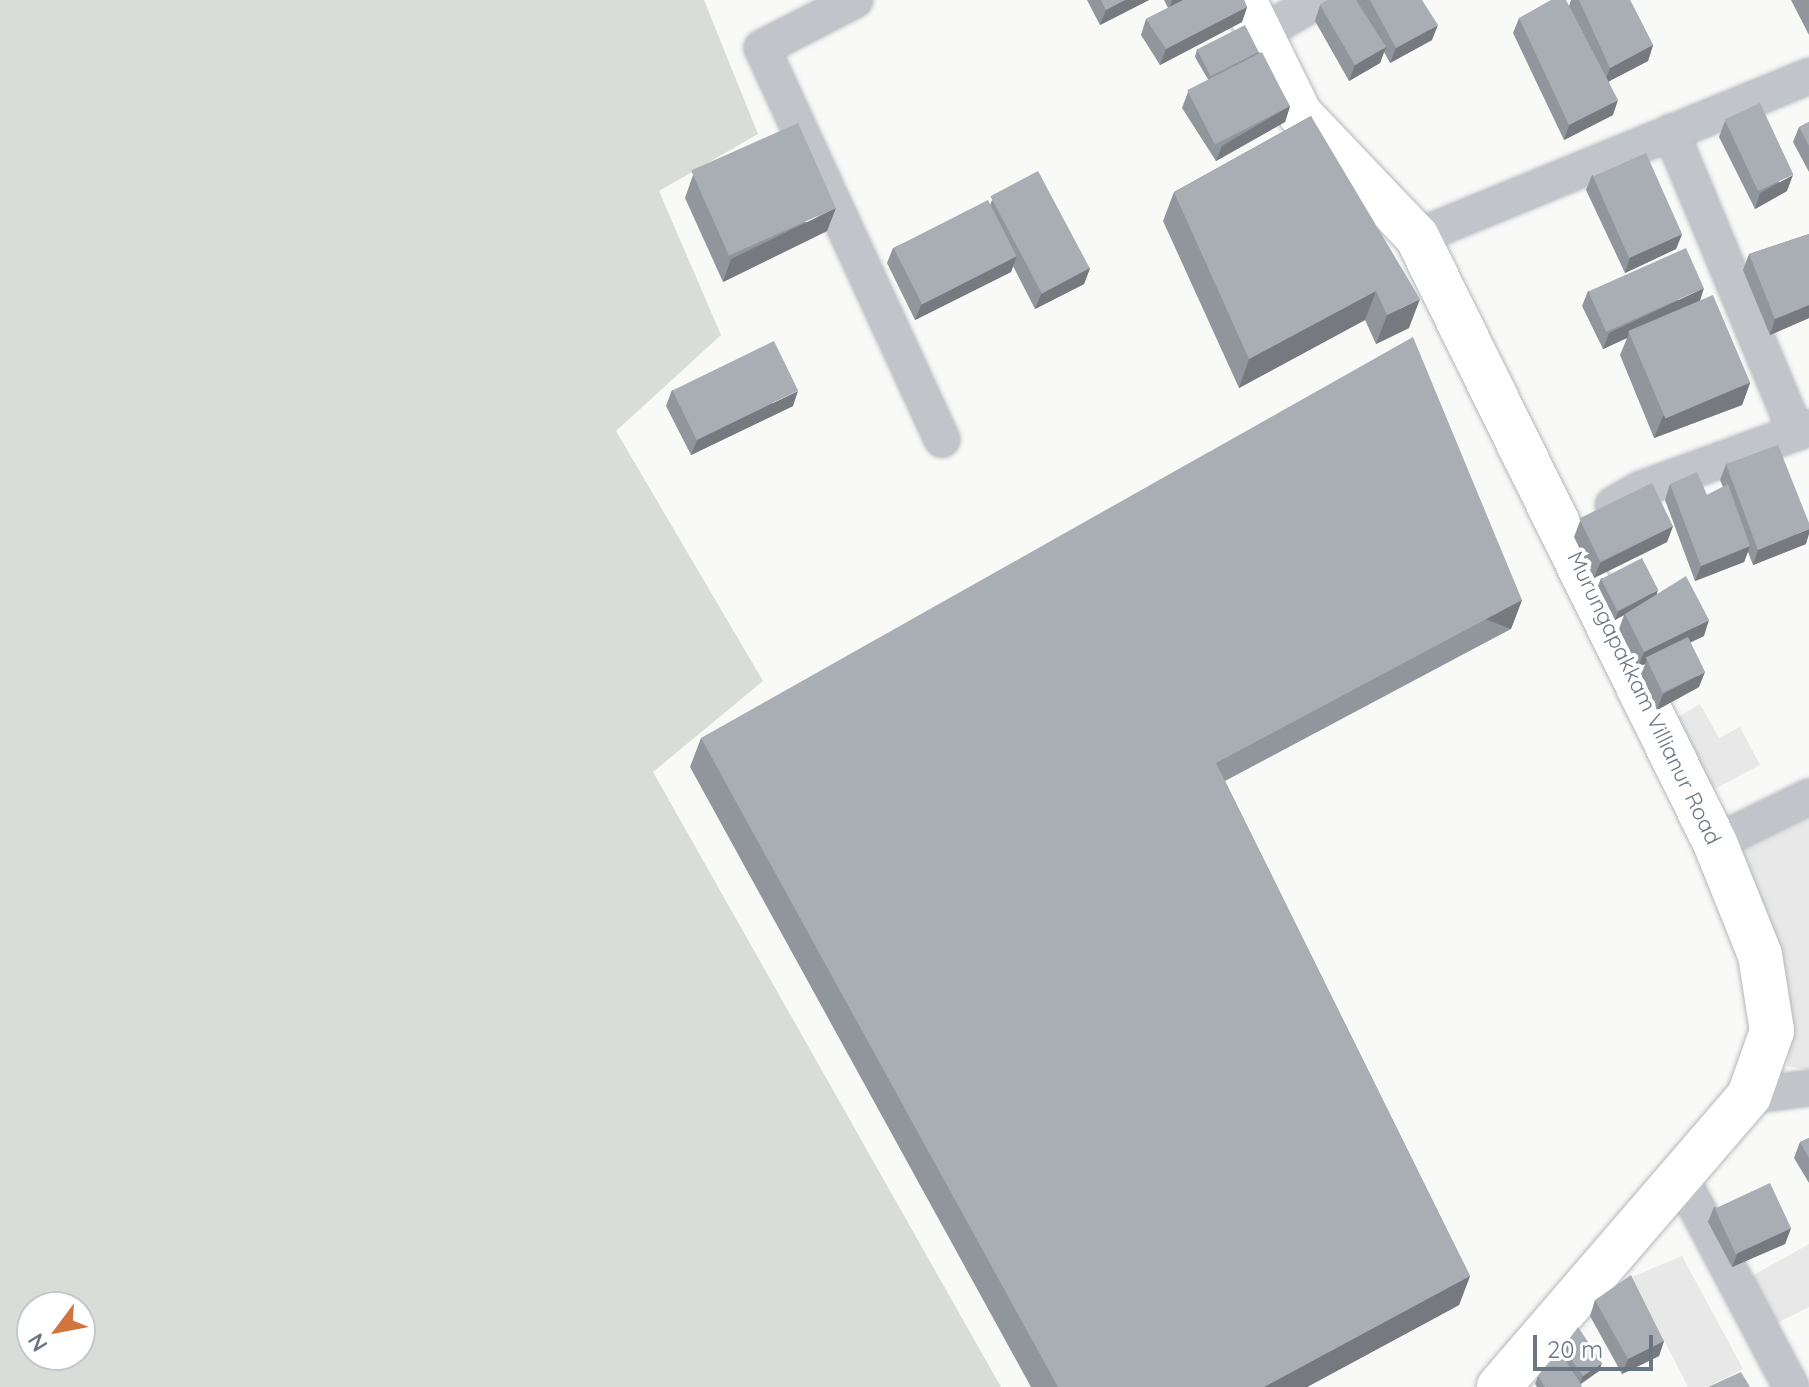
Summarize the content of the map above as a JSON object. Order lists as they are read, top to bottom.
{
  "streets": {
    "main road": ["Murungapakkam Villianur Road"]
  },
  "scale_bar": "20 m",
  "north": "bottom left"
}
